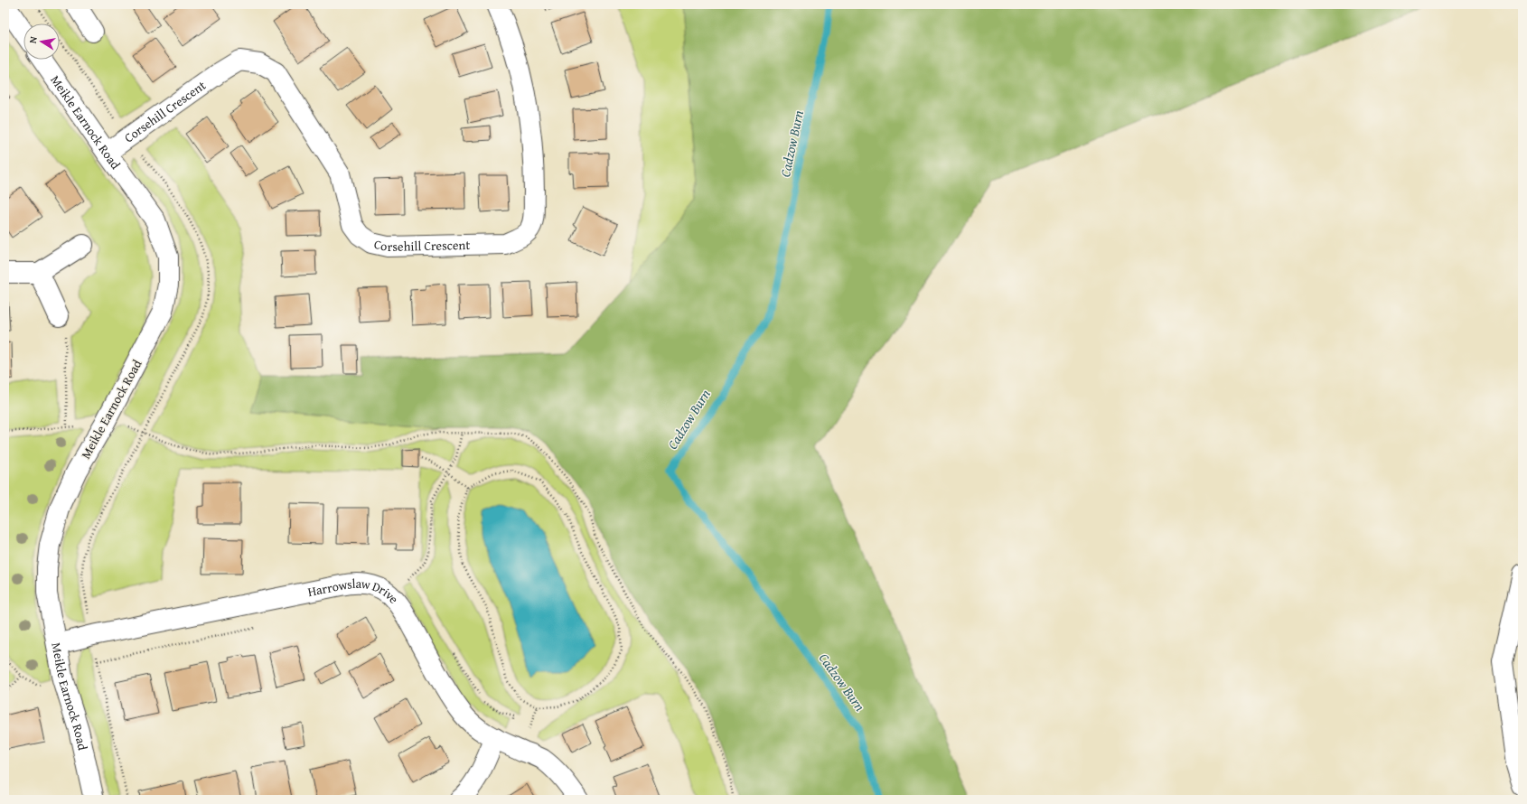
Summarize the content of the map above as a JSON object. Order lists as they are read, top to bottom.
{
  "streets": {
    "street": ["Corsehill Crescent", "Meikle Earnock Road", "Harrowslaw Drive"]
  },
  "crossings": [
    ["Corsehill Crescent", "Meikle Earnock Road"],
    ["Meikle Earnock Road", "Harrowslaw Drive"]
  ],
  "water": ["Cadzow Burn"],
  "north": "left"
}
